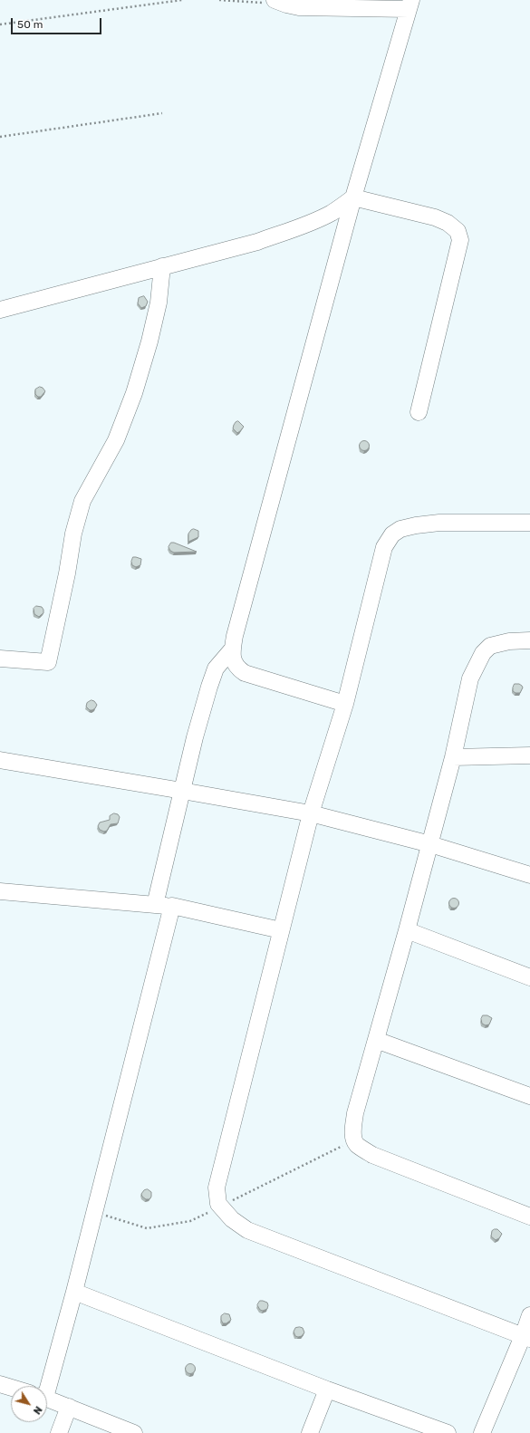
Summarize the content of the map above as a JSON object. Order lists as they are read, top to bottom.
{
  "scale_bar": "50 m",
  "north": "bottom right"
}
